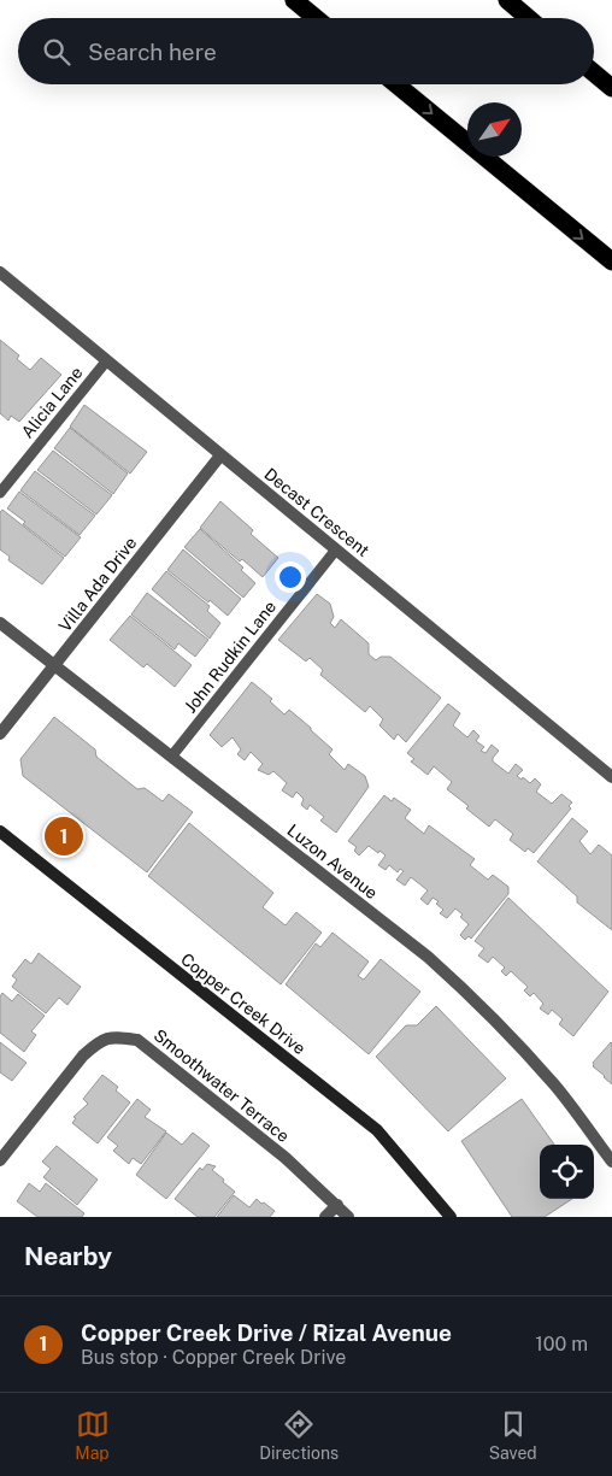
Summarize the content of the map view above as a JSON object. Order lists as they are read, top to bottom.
{
  "streets": {
    "street": [
      "Decast Crescent",
      "Villa Ada Drive",
      "Luzon Avenue",
      "Copper Creek Drive",
      "Smoothwater Terrace"
    ],
    "lane": ["Alicia Lane", "John Rudkin Lane"]
  },
  "crossings": [
    ["Alicia Lane", "Decast Crescent"],
    ["Decast Crescent", "Villa Ada Drive"],
    ["Decast Crescent", "John Rudkin Lane"],
    ["Villa Ada Drive", "Luzon Avenue"],
    ["John Rudkin Lane", "Luzon Avenue"]
  ],
  "north": "top right",
  "page": {
    "search": "Search here",
    "pins": "1",
    "heading": "Nearby",
    "list": [
      {
        "mark": "1",
        "name": "Copper Creek Drive / Rizal Avenue",
        "note": "Bus stop · Copper Creek Drive",
        "value": "100 m"
      }
    ],
    "nav": ["Map", "Directions", "Saved"]
  }
}
